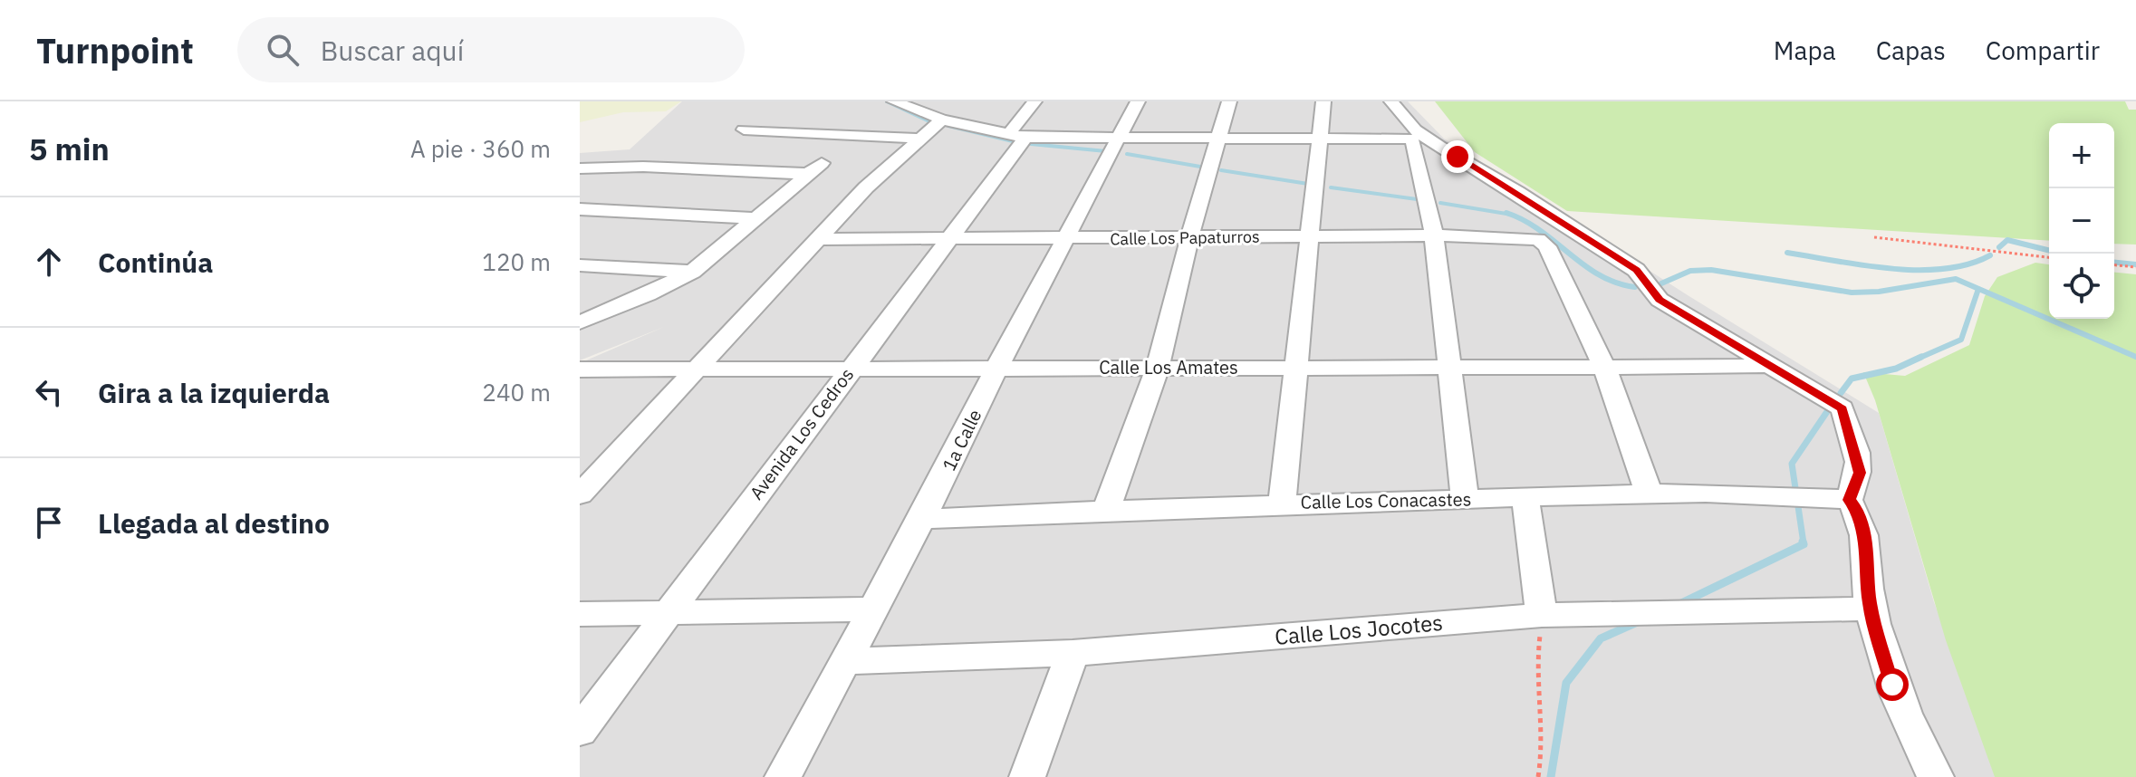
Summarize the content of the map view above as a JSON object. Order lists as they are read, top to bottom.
{
  "streets": {
    "street": [
      "Calle Los Papaturros",
      "Calle Los Amates",
      "Avenida Los Cedros",
      "1a Calle",
      "Calle Los Conacastes",
      "Calle Los Jocotes"
    ]
  },
  "crossings": [
    ["Calle Los Papaturros", "Calle Los Amates"],
    ["Calle Los Papaturros", "Avenida Los Cedros"],
    ["Calle Los Papaturros", "1a Calle"],
    ["Calle Los Amates", "Avenida Los Cedros"],
    ["Calle Los Amates", "1a Calle"],
    ["1a Calle", "Calle Los Conacastes"],
    ["1a Calle", "Calle Los Jocotes"]
  ],
  "page": {
    "header": "Turnpoint",
    "search": "Buscar aquí",
    "nav": ["Mapa", "Capas", "Compartir"],
    "heading": ["5 min", "A pie · 360 m"],
    "map_buttons": ["+", "−"],
    "list": [
      ["Continúa", "120 m"],
      ["Gira a la izquierda", "240 m"],
      "Llegada al destino"
    ]
  }
}
